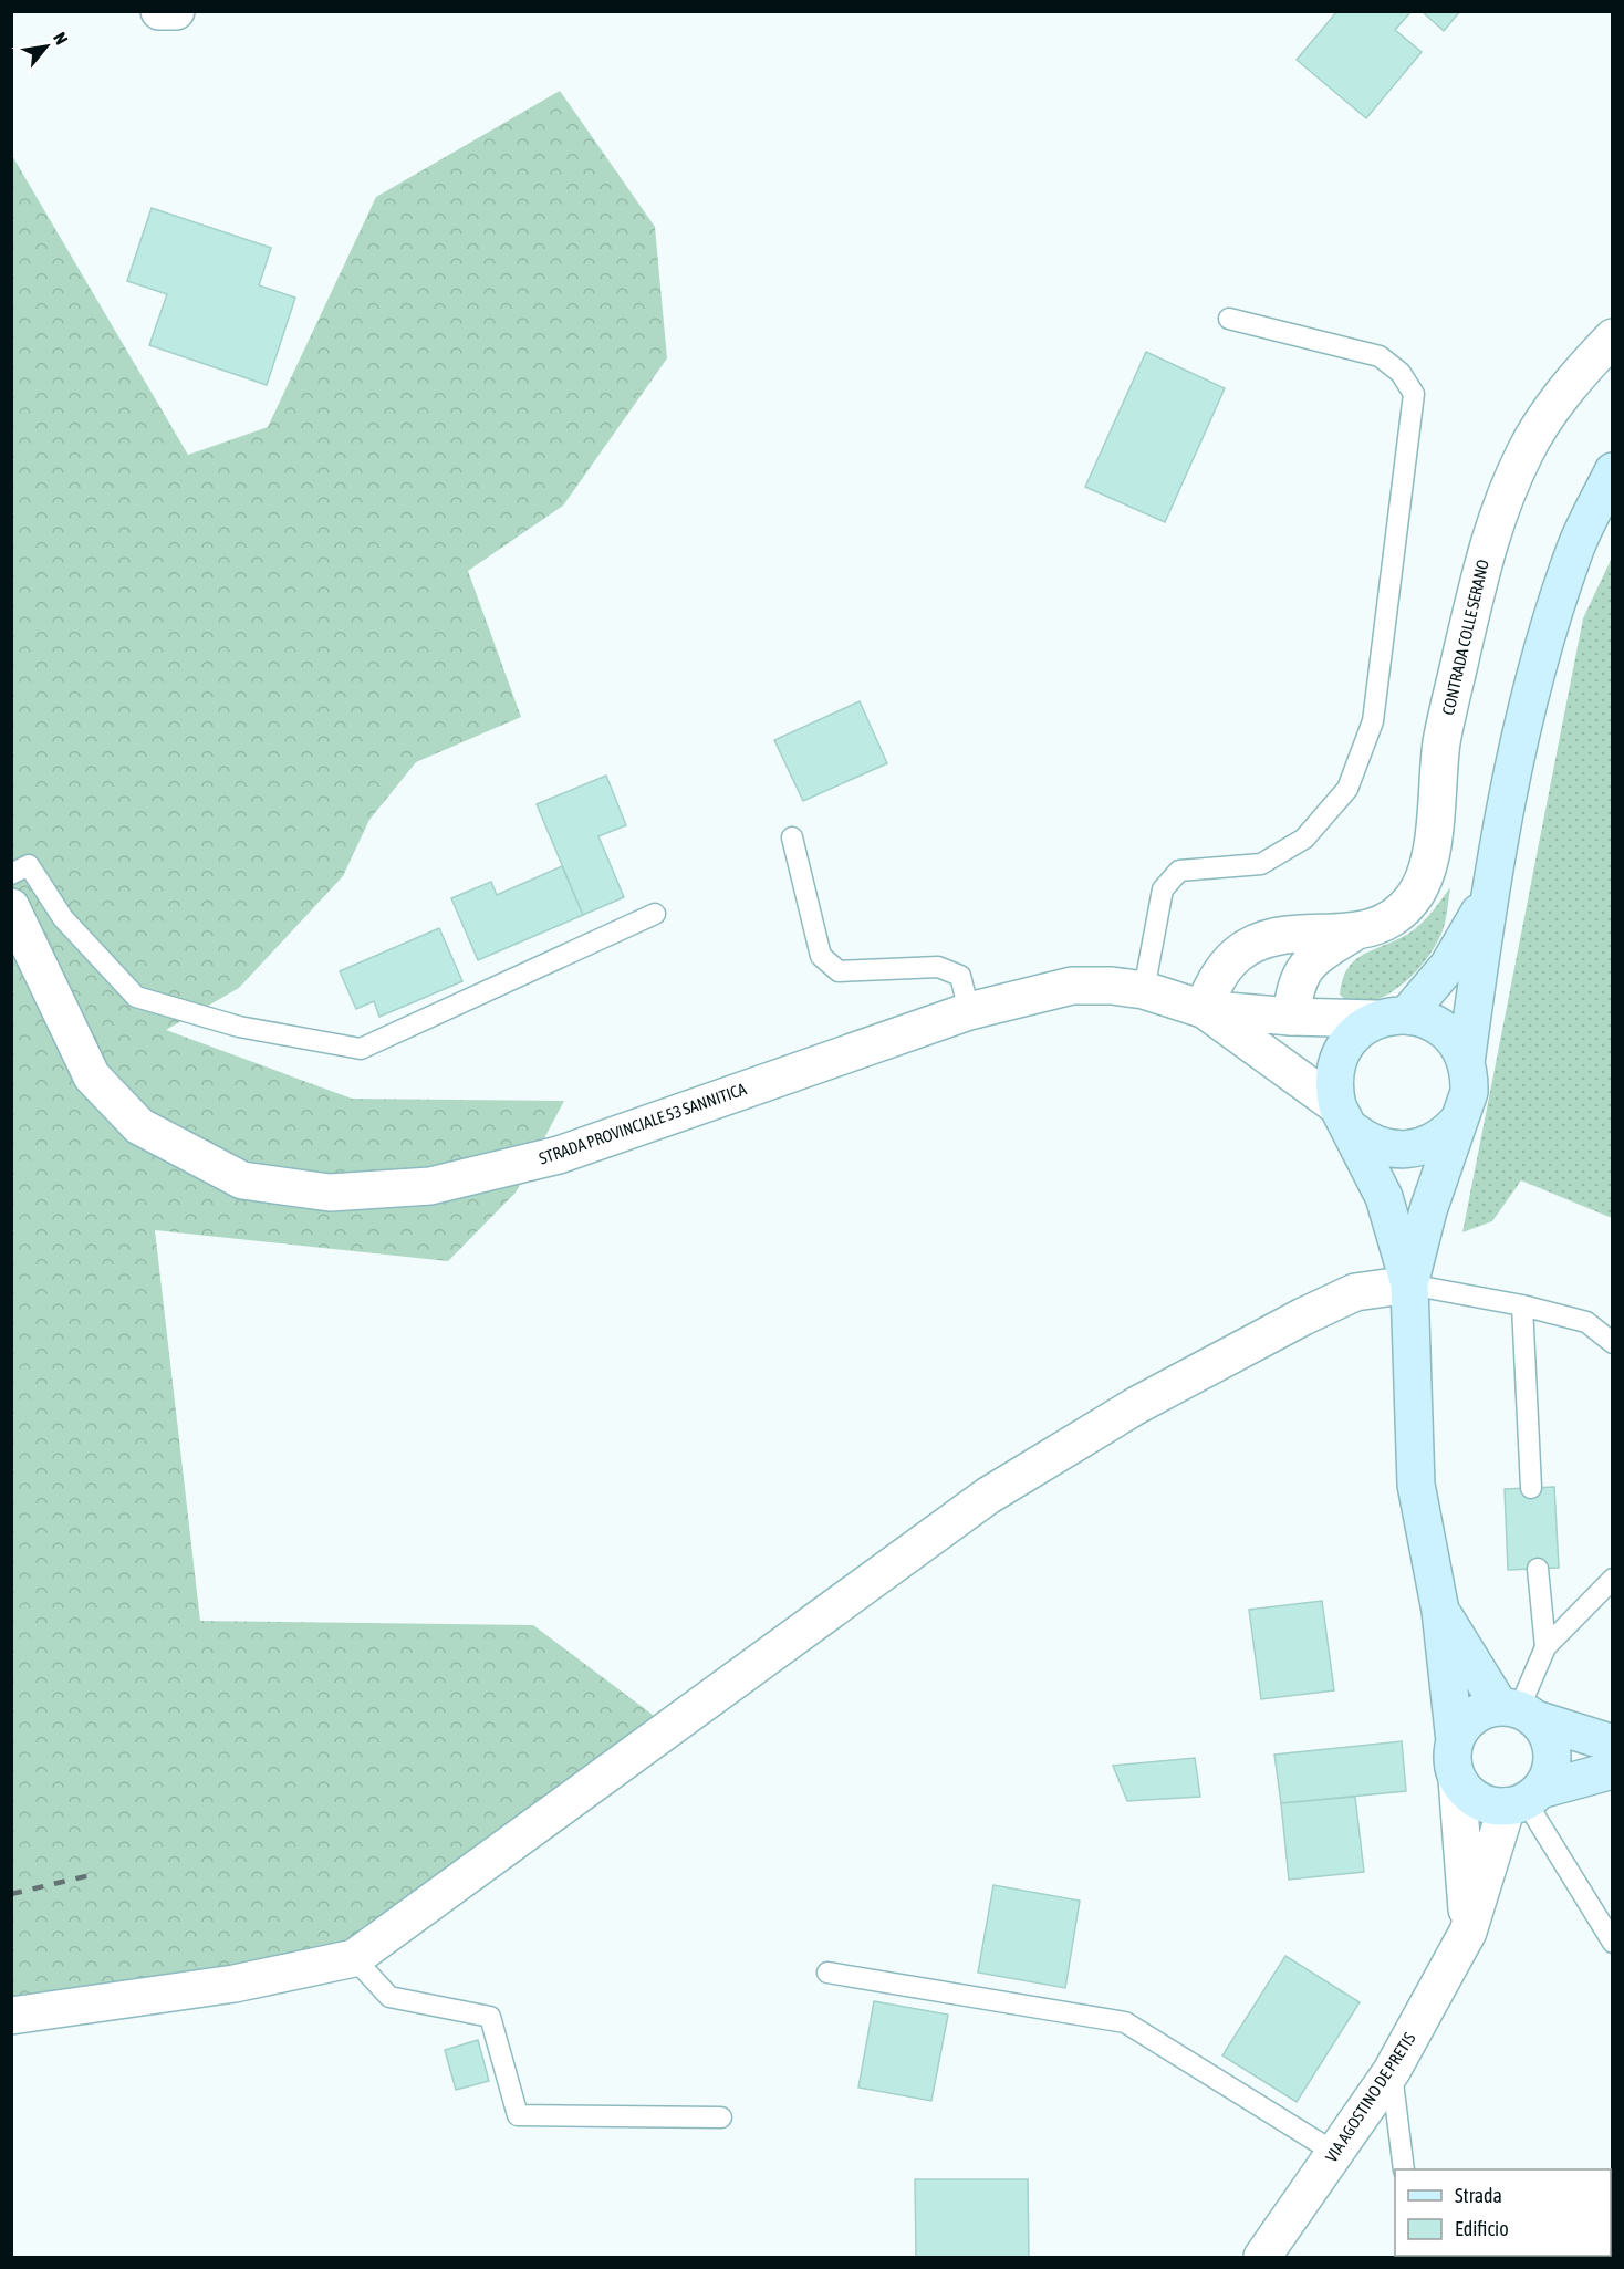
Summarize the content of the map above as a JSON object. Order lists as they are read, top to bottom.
{
  "streets": {
    "main road": ["STRADA PROVINCIALE 53 SANNITICA"],
    "street": ["CONTRADA COLLE SERANO", "VIA AGOSTINO DE PRETIS"]
  },
  "crossings": [
    ["CONTRADA COLLE SERANO", "STRADA PROVINCIALE 53 SANNITICA"],
    ["STRADA PROVINCIALE 53 SANNITICA", "VIA AGOSTINO DE PRETIS"]
  ],
  "legend": ["Strada", "Edificio"],
  "north": "top right"
}
